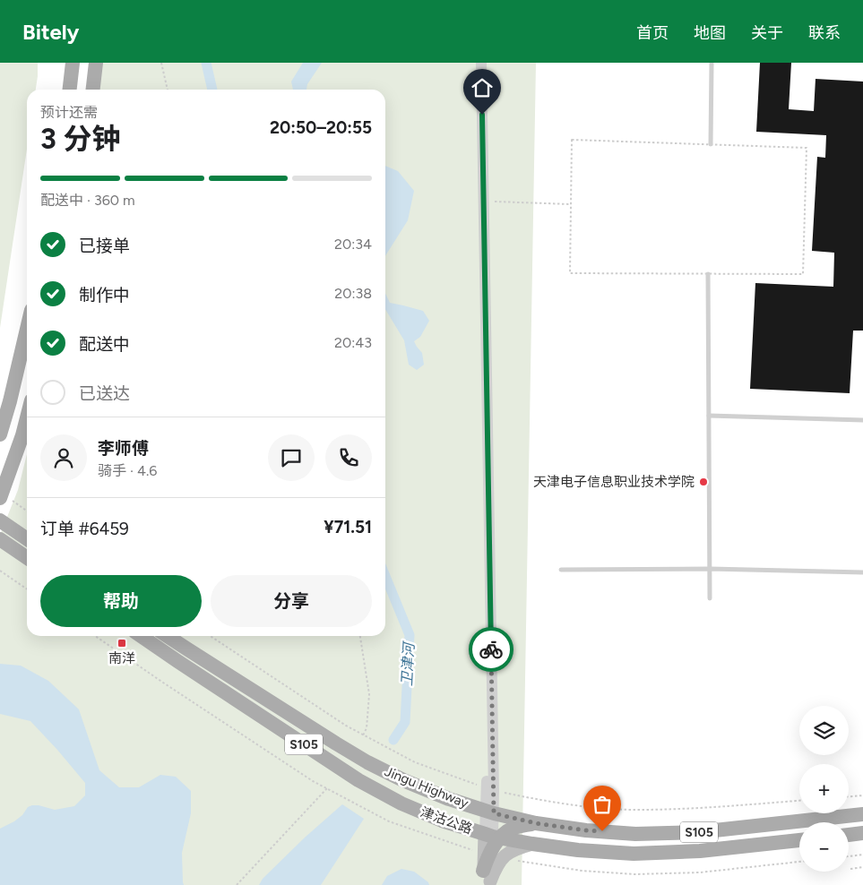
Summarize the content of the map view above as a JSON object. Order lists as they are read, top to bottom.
{
  "streets": {
    "main road": ["S105", "Jingu Highway", "津沽公路"]
  },
  "water": ["卫津河"],
  "places": {
    "other": ["天津电子信息职业技术学院"],
    "transit": ["南洋"]
  },
  "page": {
    "header": "Bitely",
    "nav": [
      "首页",
      "地图",
      "关于",
      "联系"
    ],
    "heading": ["3 分钟", "预计还需", "20:50–20:55"],
    "panel": [
      "李师傅",
      "骑手 · 4.6",
      "订单 #6459",
      "¥71.51"
    ],
    "bar": "配送中 · 360 m",
    "list": [
      ["已接单", "20:34"],
      ["制作中", "20:38"],
      ["配送中", "20:43"],
      "已送达"
    ],
    "buttons": ["帮助", "分享"],
    "map_buttons": ["+", "−"]
  }
}
